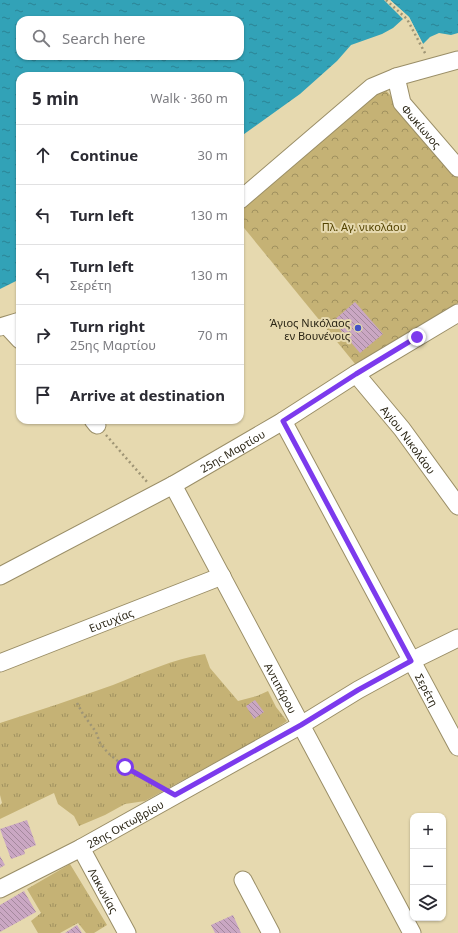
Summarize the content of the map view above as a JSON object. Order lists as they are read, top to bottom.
{
  "streets": {
    "street": [
      "Φωκίωνος",
      "Αγίου Νικολάου",
      "25ης Μαρτίου",
      "Ευτυχίας",
      "Αντιπάρου",
      "Σερέτη",
      "28ης Οκτωβρίου",
      "Λακωνίας"
    ]
  },
  "crossings": [
    ["Αγίου Νικολάου", "25ης Μαρτίου"],
    ["25ης Μαρτίου", "Αντιπάρου"],
    ["25ης Μαρτίου", "Σερέτη"],
    ["Ευτυχίας", "Αντιπάρου"],
    ["Αντιπάρου", "28ης Οκτωβρίου"],
    ["Σερέτη", "28ης Οκτωβρίου"],
    ["28ης Οκτωβρίου", "Λακωνίας"]
  ],
  "parks": ["Πλ. Αγ. νικολάου"],
  "places": ["Άγιος Νικόλαος εν Βουνένοις"],
  "page": {
    "search": "Search here",
    "heading": ["5 min", "Walk · 360 m"],
    "list": [
      ["Continue", "30 m"],
      ["Turn left", "130 m"],
      ["Turn left", "Σερέτη", "130 m"],
      ["Turn right", "25ης Μαρτίου", "70 m"],
      "Arrive at destination"
    ],
    "map_buttons": ["+", "−"]
  }
}
